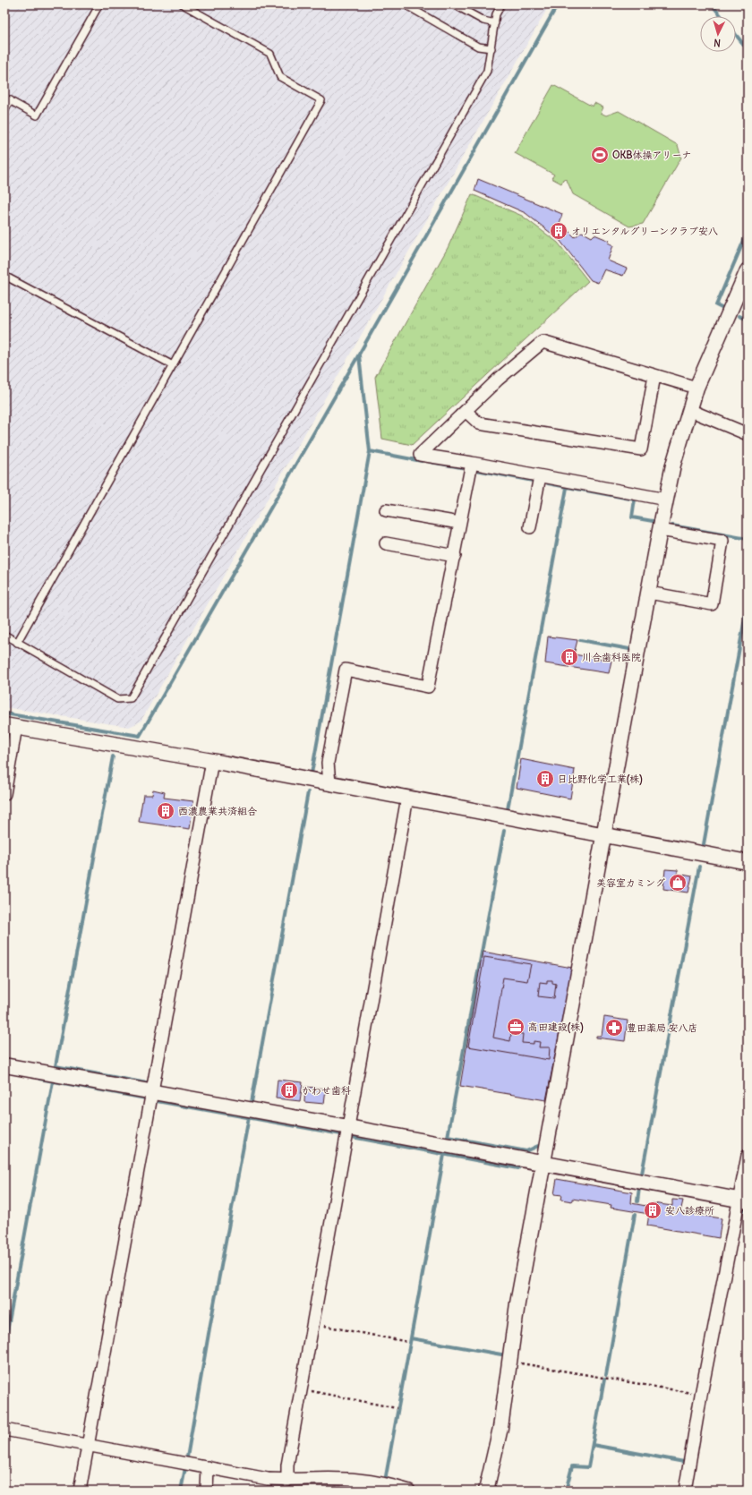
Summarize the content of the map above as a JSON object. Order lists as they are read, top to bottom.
{
  "places": {
    "sports": ["OKB体操アリーナ"],
    "building": [
      "オリエンタルグリーンクラブ安八",
      "川合歯科医院",
      "日比野化学工業(株)",
      "西濃農業共済組合",
      "かわせ歯科",
      "安八診療所"
    ],
    "shop": ["美容室カミング"],
    "office": ["高田建設(株)"],
    "pharmacy": ["豊田薬局 安八店"]
  },
  "north": "bottom"
}
